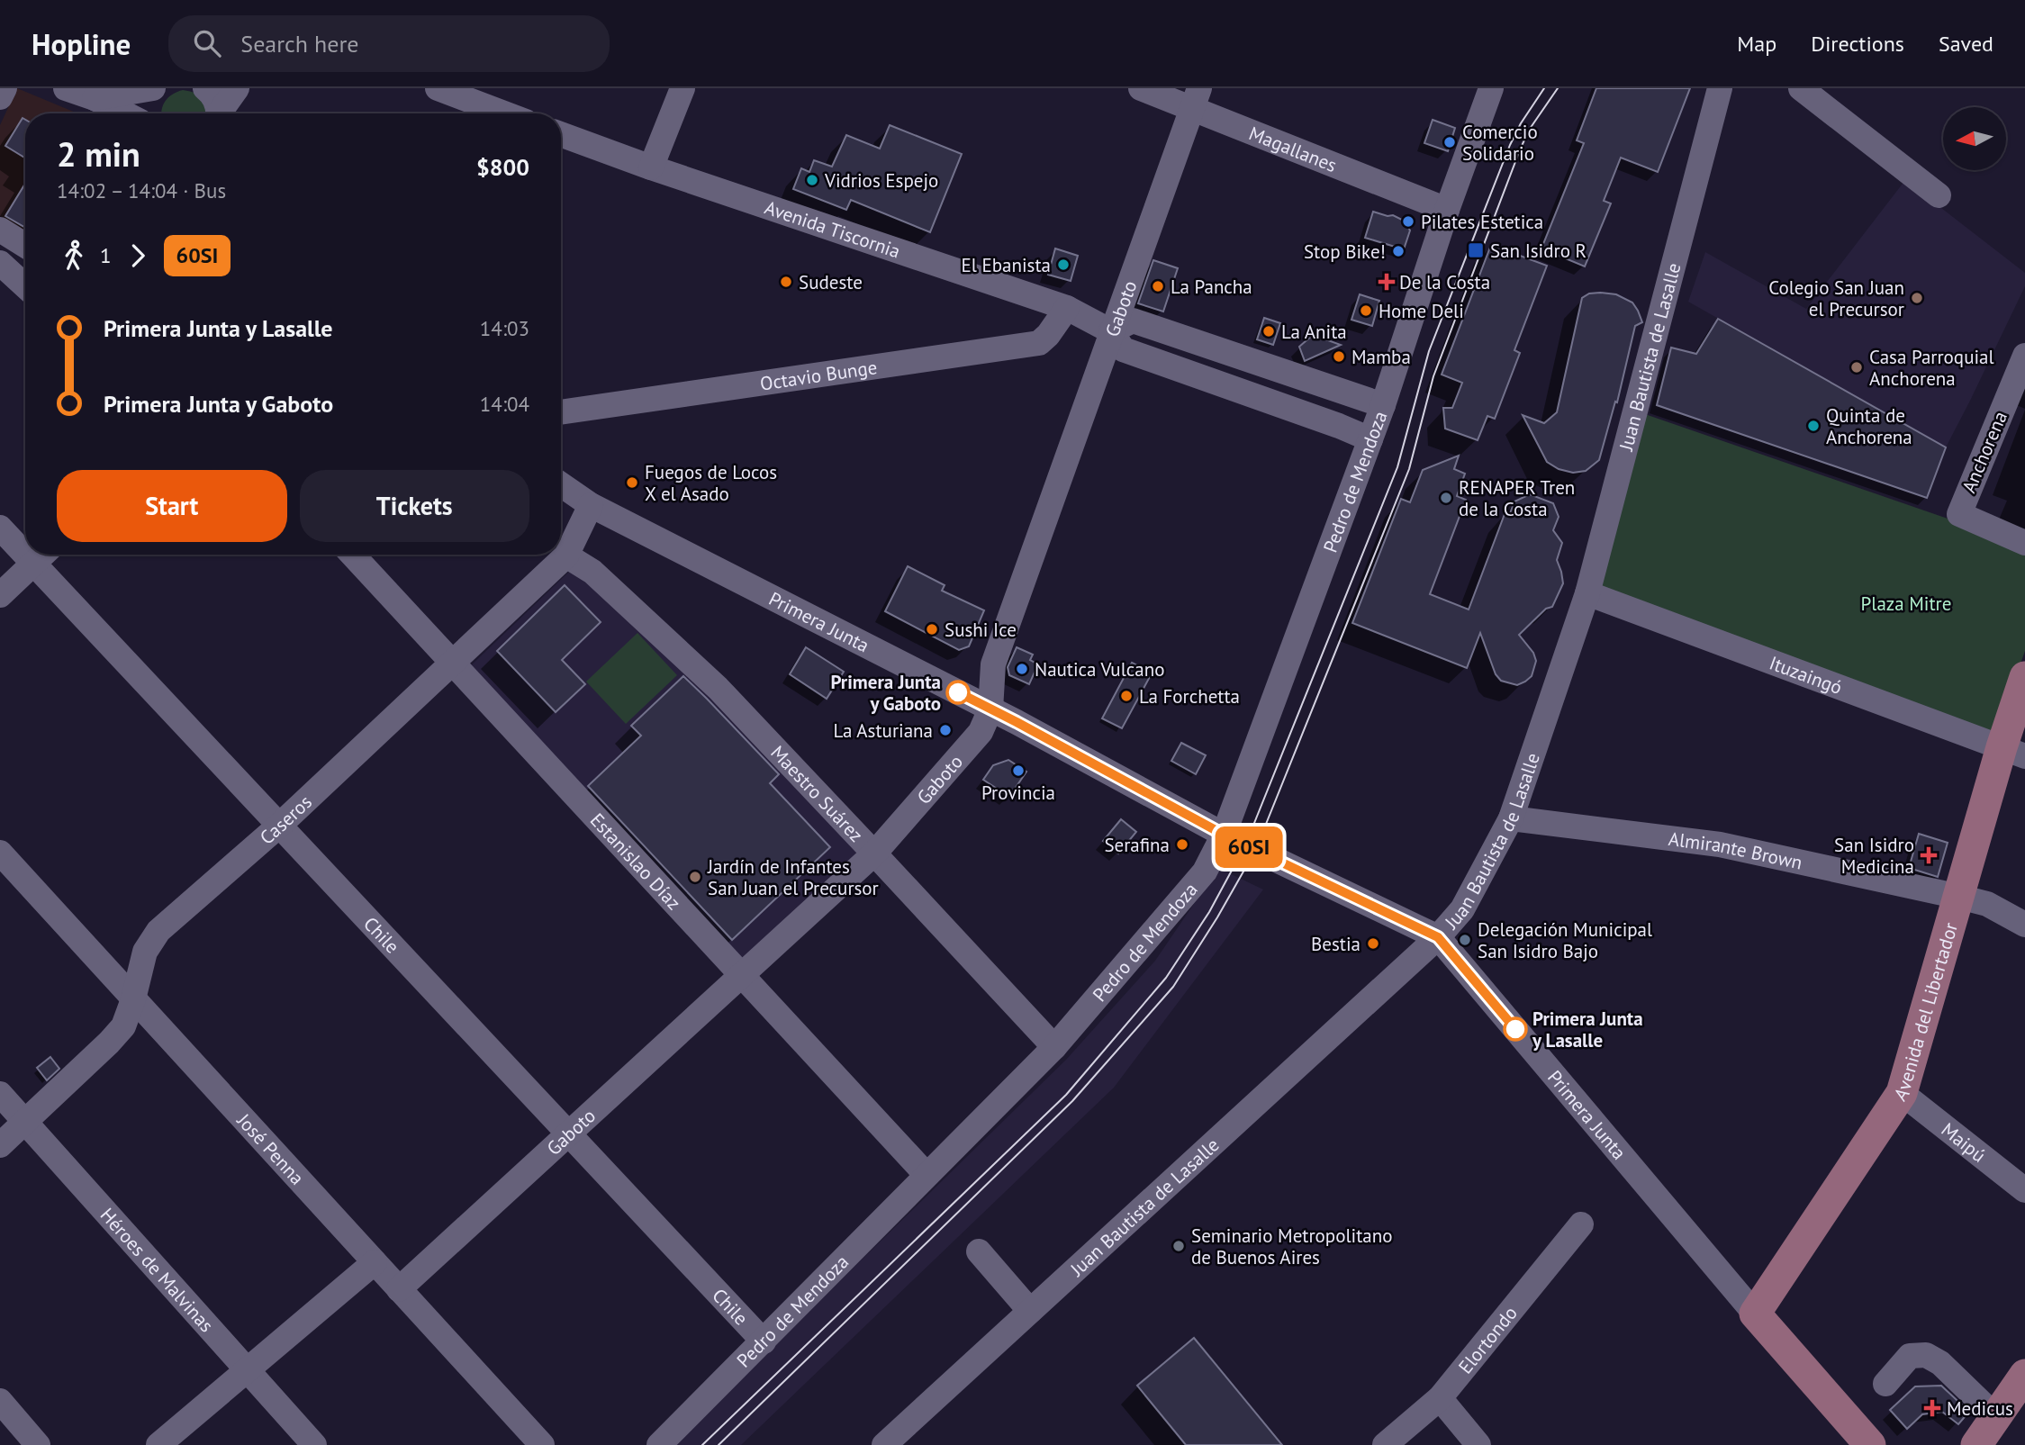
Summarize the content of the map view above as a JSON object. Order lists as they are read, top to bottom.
{
  "streets": {
    "main road": ["Primera Junta", "Avenida del Libertador"],
    "street": [
      "Magallanes",
      "Avenida Tiscornia",
      "Gaboto",
      "Juan Bautista de Lasalle",
      "Octavio Bunge",
      "Anchorena",
      "Pedro de Mendoza",
      "Ituzaingó",
      "Maestro Suárez",
      "Caseros",
      "Almirante Brown",
      "Estanislao Díaz",
      "Chile",
      "Maipú",
      "José Penna",
      "Héroes de Malvinas",
      "Elortondo"
    ]
  },
  "crossings": [
    ["Magallanes", "Gaboto"],
    ["Magallanes", "Pedro de Mendoza"],
    ["Avenida Tiscornia", "Gaboto"],
    ["Avenida Tiscornia", "Octavio Bunge"],
    ["Avenida Tiscornia", "Pedro de Mendoza"],
    ["Gaboto", "Primera Junta"],
    ["Gaboto", "Maestro Suárez"],
    ["Gaboto", "Estanislao Díaz"],
    ["Gaboto", "Chile"],
    ["Gaboto", "José Penna"],
    ["Juan Bautista de Lasalle", "Primera Junta"],
    ["Juan Bautista de Lasalle", "Ituzaingó"],
    ["Juan Bautista de Lasalle", "Almirante Brown"],
    ["Pedro de Mendoza", "Primera Junta"],
    ["Pedro de Mendoza", "Maestro Suárez"],
    ["Pedro de Mendoza", "Estanislao Díaz"],
    ["Pedro de Mendoza", "Chile"],
    ["Primera Junta", "Caseros"],
    ["Primera Junta", "Avenida del Libertador"],
    ["Ituzaingó", "Avenida del Libertador"],
    ["Maestro Suárez", "Caseros"],
    ["Caseros", "Estanislao Díaz"],
    ["Caseros", "Chile"],
    ["Caseros", "José Penna"],
    ["Caseros", "Héroes de Malvinas"],
    ["Almirante Brown", "Avenida del Libertador"],
    ["Avenida del Libertador", "Maipú"]
  ],
  "parks": ["Plaza Mitre"],
  "places": {
    "other": [
      "Comercio Solidario",
      "Vidrios Espejo",
      "Pilates Estetica",
      "Stop Bike!",
      "El Ebanista",
      "Sudeste",
      "La Pancha",
      "Colegio San Juan el Precursor",
      "Home Deli",
      "La Anita",
      "Mamba",
      "Casa Parroquial Anchorena",
      "Quinta de Anchorena",
      "Fuegos de Locos X el Asado",
      "RENAPER Tren de la Costa",
      "Sushi Ice",
      "Nautica Vulcano",
      "Primera Junta y Gaboto",
      "La Forchetta",
      "La Asturiana",
      "Provincia",
      "Serafina",
      "Jardín de Infantes San Juan el Precursor",
      "Delegación Municipal San Isidro Bajo",
      "Bestia",
      "Primera Junta y Lasalle",
      "Seminario Metropolitano de Buenos Aires"
    ],
    "transit": ["San Isidro R"],
    "health": ["De la Costa", "San Isidro Medicina", "Medicus"]
  },
  "lines": ["bus line 60SI"],
  "north": "left",
  "page": {
    "header": "Hopline",
    "search": "Search here",
    "nav": ["Map", "Directions", "Saved"],
    "on_map": "60SI",
    "heading": ["2 min", "14:02 – 14:04 · Bus", "$800"],
    "legs": ["1", "60SI"],
    "list": [
      {
        "name": "Primera Junta y Lasalle",
        "value": "14:03"
      },
      {
        "name": "Primera Junta y Gaboto",
        "value": "14:04"
      }
    ],
    "buttons": ["Start", "Tickets"]
  }
}
